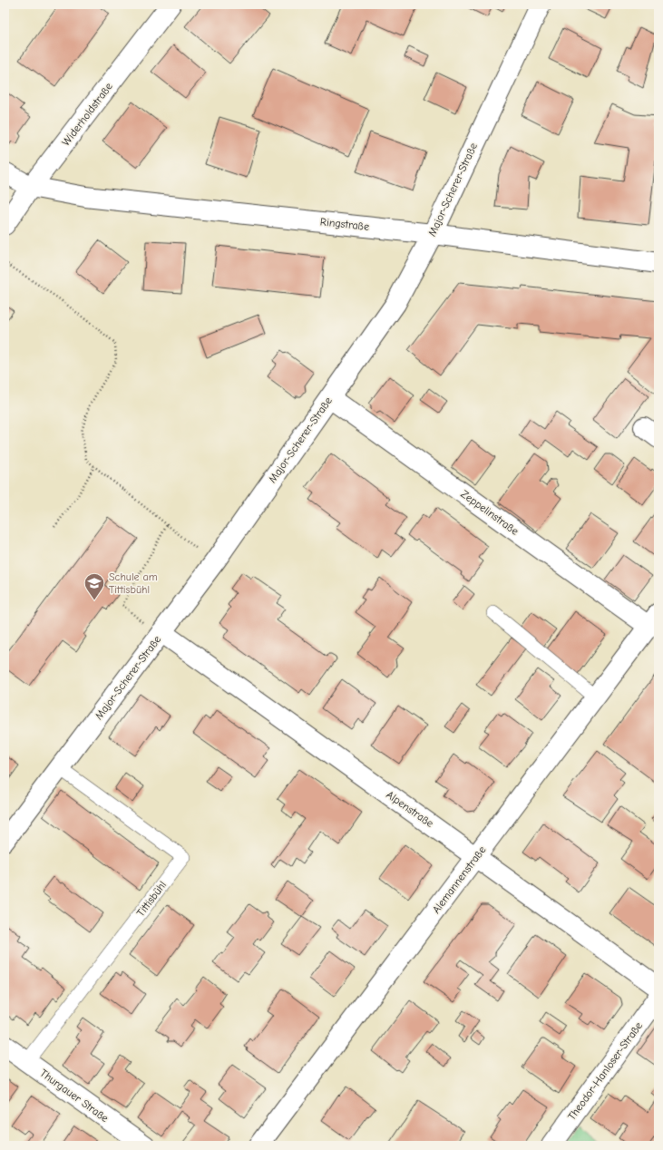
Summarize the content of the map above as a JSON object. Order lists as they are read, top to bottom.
{
  "streets": {
    "street": [
      "Widerholdstraße",
      "Major-Scherer-Straße",
      "Ringstraße",
      "Zeppelinstraße",
      "Alpenstraße",
      "Alemannenstraße",
      "Theodor-Hanloser-Straße",
      "Thurgauer Straße"
    ],
    "lane": ["Tittisbühl"]
  },
  "crossings": [
    ["Widerholdstraße", "Ringstraße"],
    ["Major-Scherer-Straße", "Ringstraße"],
    ["Major-Scherer-Straße", "Zeppelinstraße"],
    ["Major-Scherer-Straße", "Alpenstraße"],
    ["Major-Scherer-Straße", "Tittisbühl"],
    ["Zeppelinstraße", "Alemannenstraße"],
    ["Alpenstraße", "Alemannenstraße"],
    ["Tittisbühl", "Thurgauer Straße"]
  ],
  "places": {
    "school or university": ["Schule am Tittisbühl"]
  }
}
